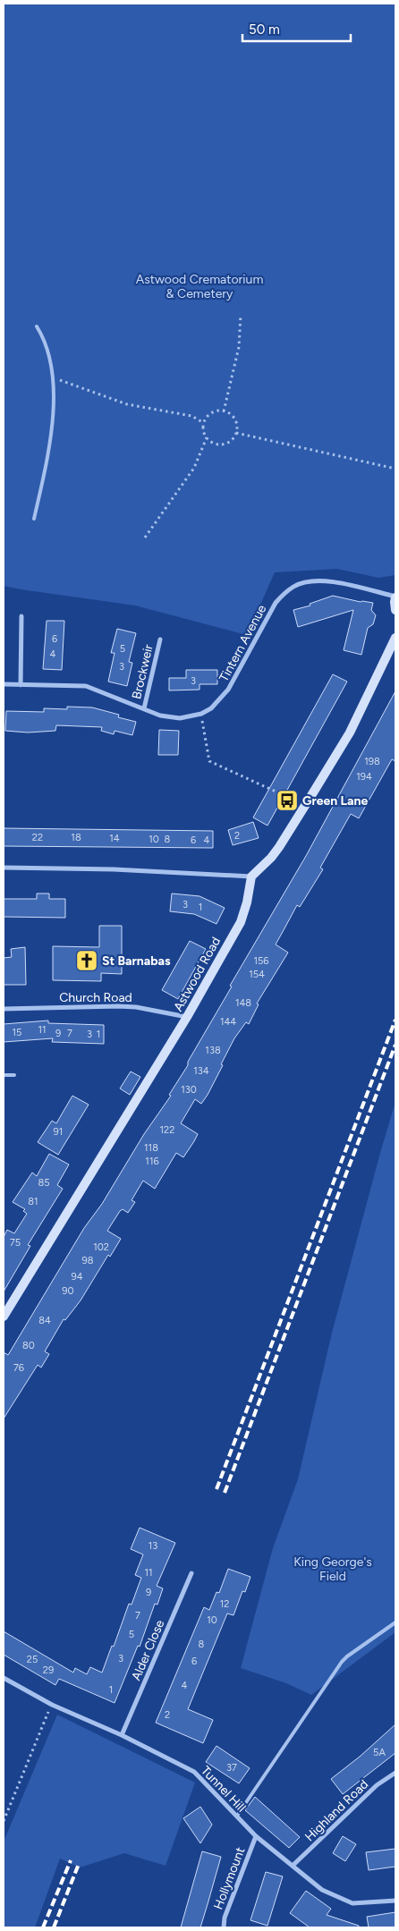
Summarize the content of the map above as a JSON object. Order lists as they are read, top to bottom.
{
  "streets": {
    "main road": ["Astwood Road"],
    "street": [
      "Tintern Avenue",
      "Brockweir",
      "Church Road",
      "Alder Close",
      "Tunnel Hill",
      "Highland Road",
      "Hollymount"
    ]
  },
  "crossings": [
    ["Tintern Avenue", "Brockweir"],
    ["Astwood Road", "Church Road"],
    ["Alder Close", "Tunnel Hill"],
    ["Tunnel Hill", "Highland Road"],
    ["Tunnel Hill", "Hollymount"]
  ],
  "parks": ["Astwood Crematorium & Cemetery", "King George's Field"],
  "places": {
    "bus stop": ["Green Lane"],
    "church": ["St Barnabas"]
  },
  "house_numbers": [
    "6",
    "5",
    "4",
    "3",
    "3",
    "198",
    "194",
    "2",
    "22",
    "18",
    "14",
    "10",
    "8",
    "6",
    "4",
    "3",
    "1",
    "156",
    "154",
    "148",
    "144",
    "11",
    "15",
    "9",
    "7",
    "3",
    "1",
    "138",
    "134",
    "130",
    "122",
    "91",
    "118",
    "116",
    "85",
    "81",
    "75",
    "102",
    "98",
    "94",
    "90",
    "84",
    "80",
    "76",
    "13",
    "11",
    "9",
    "12",
    "7",
    "10",
    "5",
    "8",
    "3",
    "25",
    "6",
    "29",
    "4",
    "1",
    "2",
    "5A",
    "37"
  ],
  "scale_bar": "50 m"
}
